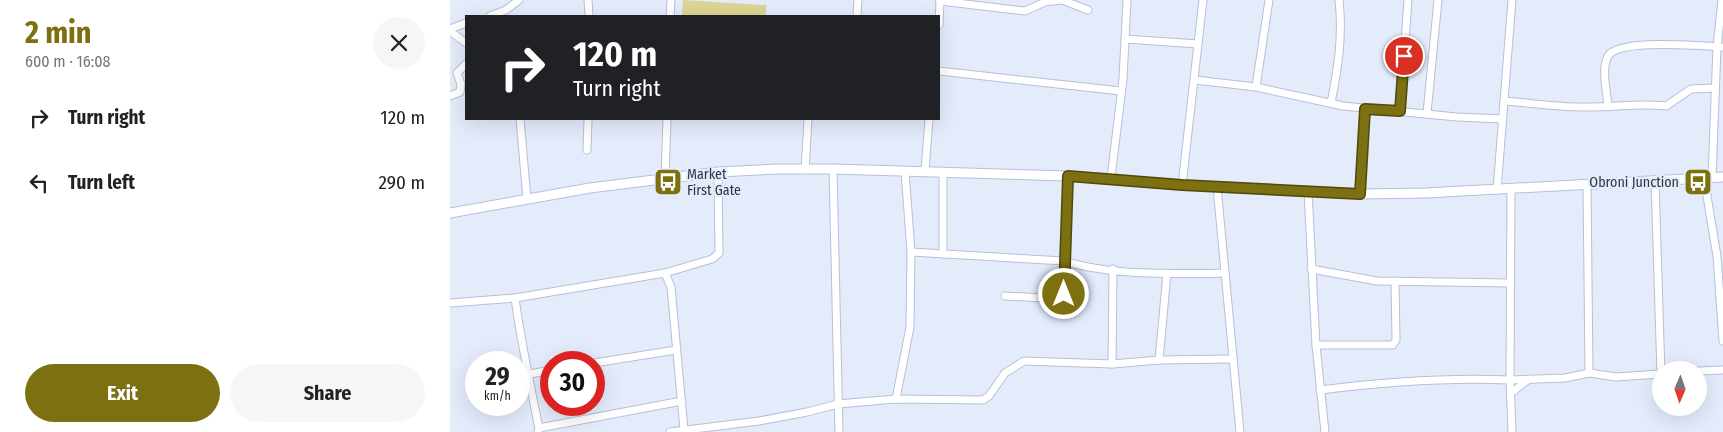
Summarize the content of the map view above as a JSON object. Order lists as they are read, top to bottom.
{
  "places": {
    "bus stop": ["Market First Gate", "Obroni Junction"]
  },
  "north": "bottom",
  "page": {
    "heading": ["2 min", "600 m · 16:08"],
    "turn": ["120 m", "Turn right"],
    "list": [
      {
        "name": "Turn right",
        "value": "120 m"
      },
      {
        "name": "Turn left",
        "value": "290 m"
      }
    ],
    "speed": "29 km/h",
    "limit": "30",
    "buttons": ["Exit", "Share"]
  }
}
